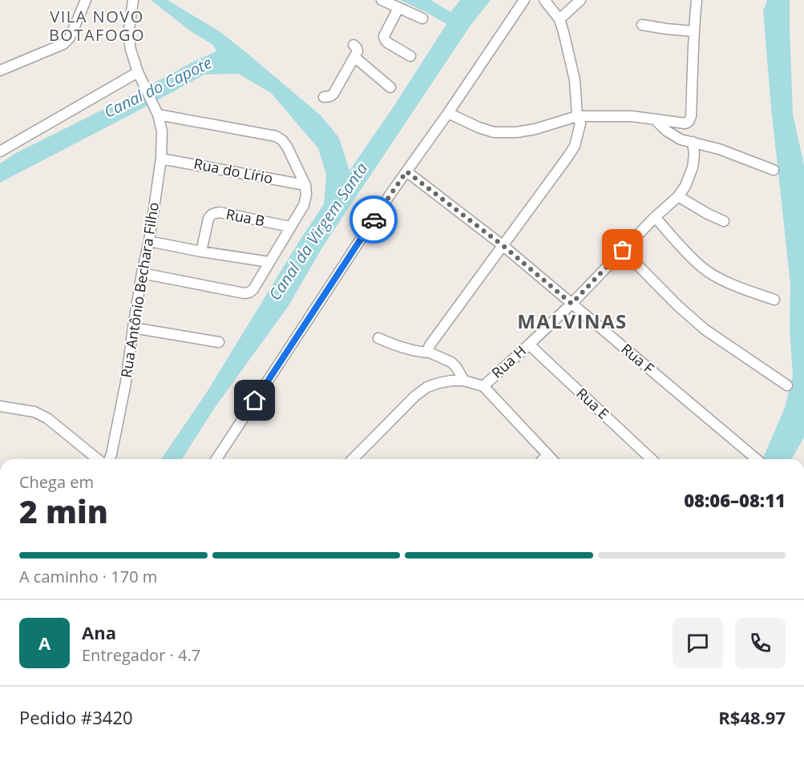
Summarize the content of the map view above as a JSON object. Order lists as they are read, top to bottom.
{
  "streets": {
    "street": [
      "Rua do Lírio",
      "Rua B",
      "Rua Antônio Bechara Filho",
      "Rua F",
      "Rua H",
      "Rua E"
    ]
  },
  "crossings": [
    ["Rua do Lírio", "Rua Antônio Bechara Filho"],
    ["Rua F", "Rua H"],
    ["Rua H", "Rua E"]
  ],
  "districts": ["VILA NOVO BOTAFOGO", "MALVINAS"],
  "water": ["Canal do Capote", "Canal da Virgem Santa"],
  "page": {
    "heading": ["2 min", "Chega em", "08:06–08:11"],
    "panel": [
      "Ana",
      "Entregador · 4.7",
      "Pedido #3420",
      "R$48.97"
    ],
    "bar": "A caminho · 170 m",
    "round": "A"
  }
}
